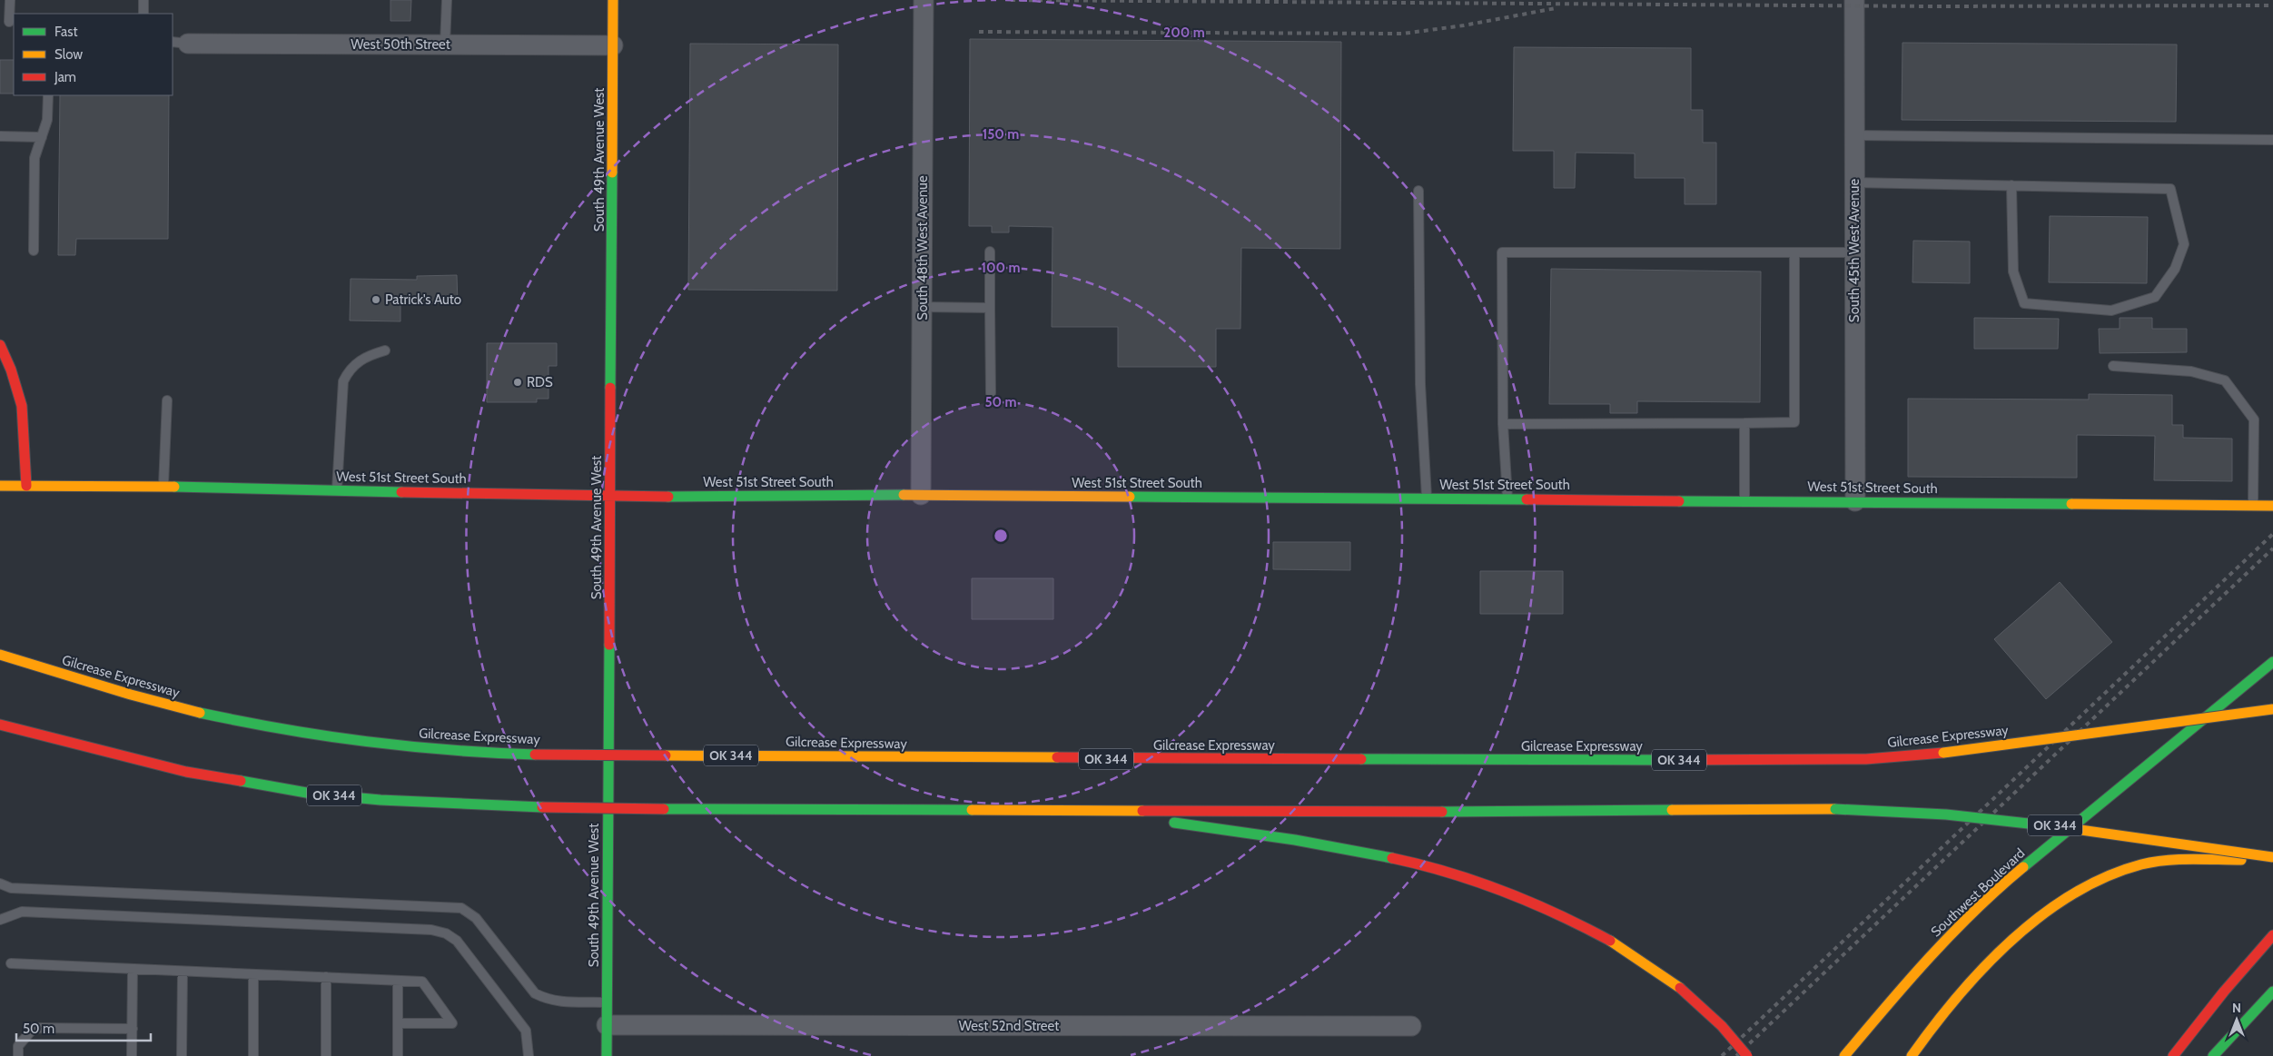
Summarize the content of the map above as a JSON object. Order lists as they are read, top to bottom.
{
  "streets": {
    "main road": [
      "South 49th Avenue West",
      "West 51st Street South",
      "Gilcrease Expressway",
      "OK 344",
      "Southwest Boulevard"
    ],
    "street": [
      "West 50th Street",
      "South 48th West Avenue",
      "South 45th West Avenue",
      "West 52nd Street"
    ]
  },
  "crossings": [
    ["West 50th Street", "South 49th Avenue West"],
    ["South 49th Avenue West", "West 51st Street South"],
    ["South 49th Avenue West", "West 52nd Street"],
    ["South 48th West Avenue", "West 51st Street South"],
    ["South 45th West Avenue", "West 51st Street South"]
  ],
  "places": ["Patrick's Auto", "RDS"],
  "legend": ["Fast", "Slow", "Jam"],
  "scale_bar": "50 m",
  "north": "top",
  "rings": [
    "200 m",
    "150 m",
    "100 m",
    "50 m"
  ]
}
